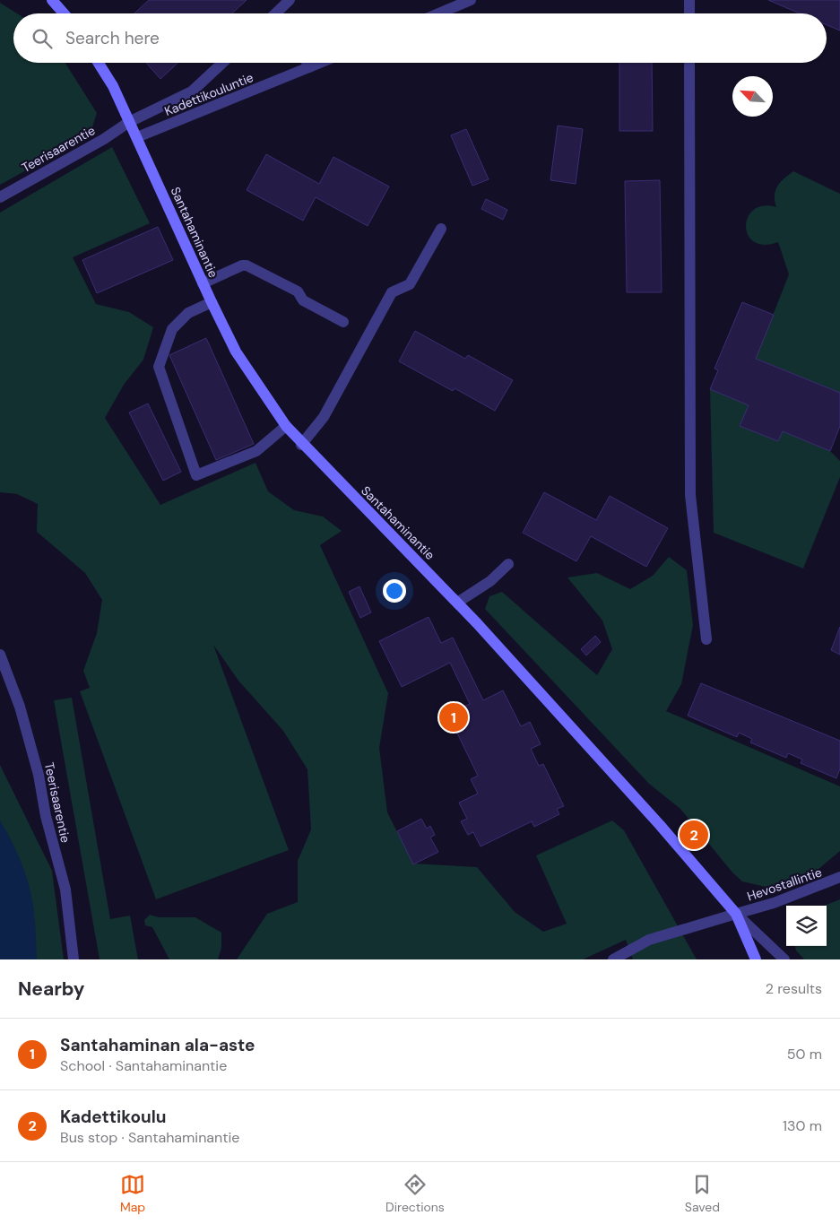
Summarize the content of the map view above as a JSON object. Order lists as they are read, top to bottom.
{
  "streets": {
    "main road": ["Santahaminantie"],
    "street": ["Kadettikouluntie", "Teerisaarentie", "Hevostallintie"]
  },
  "crossings": [
    ["Kadettikouluntie", "Santahaminantie"],
    ["Teerisaarentie", "Santahaminantie"],
    ["Santahaminantie", "Hevostallintie"]
  ],
  "north": "top left",
  "page": {
    "search": "Search here",
    "pins": ["1", "2"],
    "heading": ["Nearby", "2 results"],
    "list": [
      {
        "mark": "1",
        "name": "Santahaminan ala-aste",
        "note": "School · Santahaminantie",
        "value": "50 m"
      },
      {
        "mark": "2",
        "name": "Kadettikoulu",
        "note": "Bus stop · Santahaminantie",
        "value": "130 m"
      }
    ],
    "nav": ["Map", "Directions", "Saved"]
  }
}
